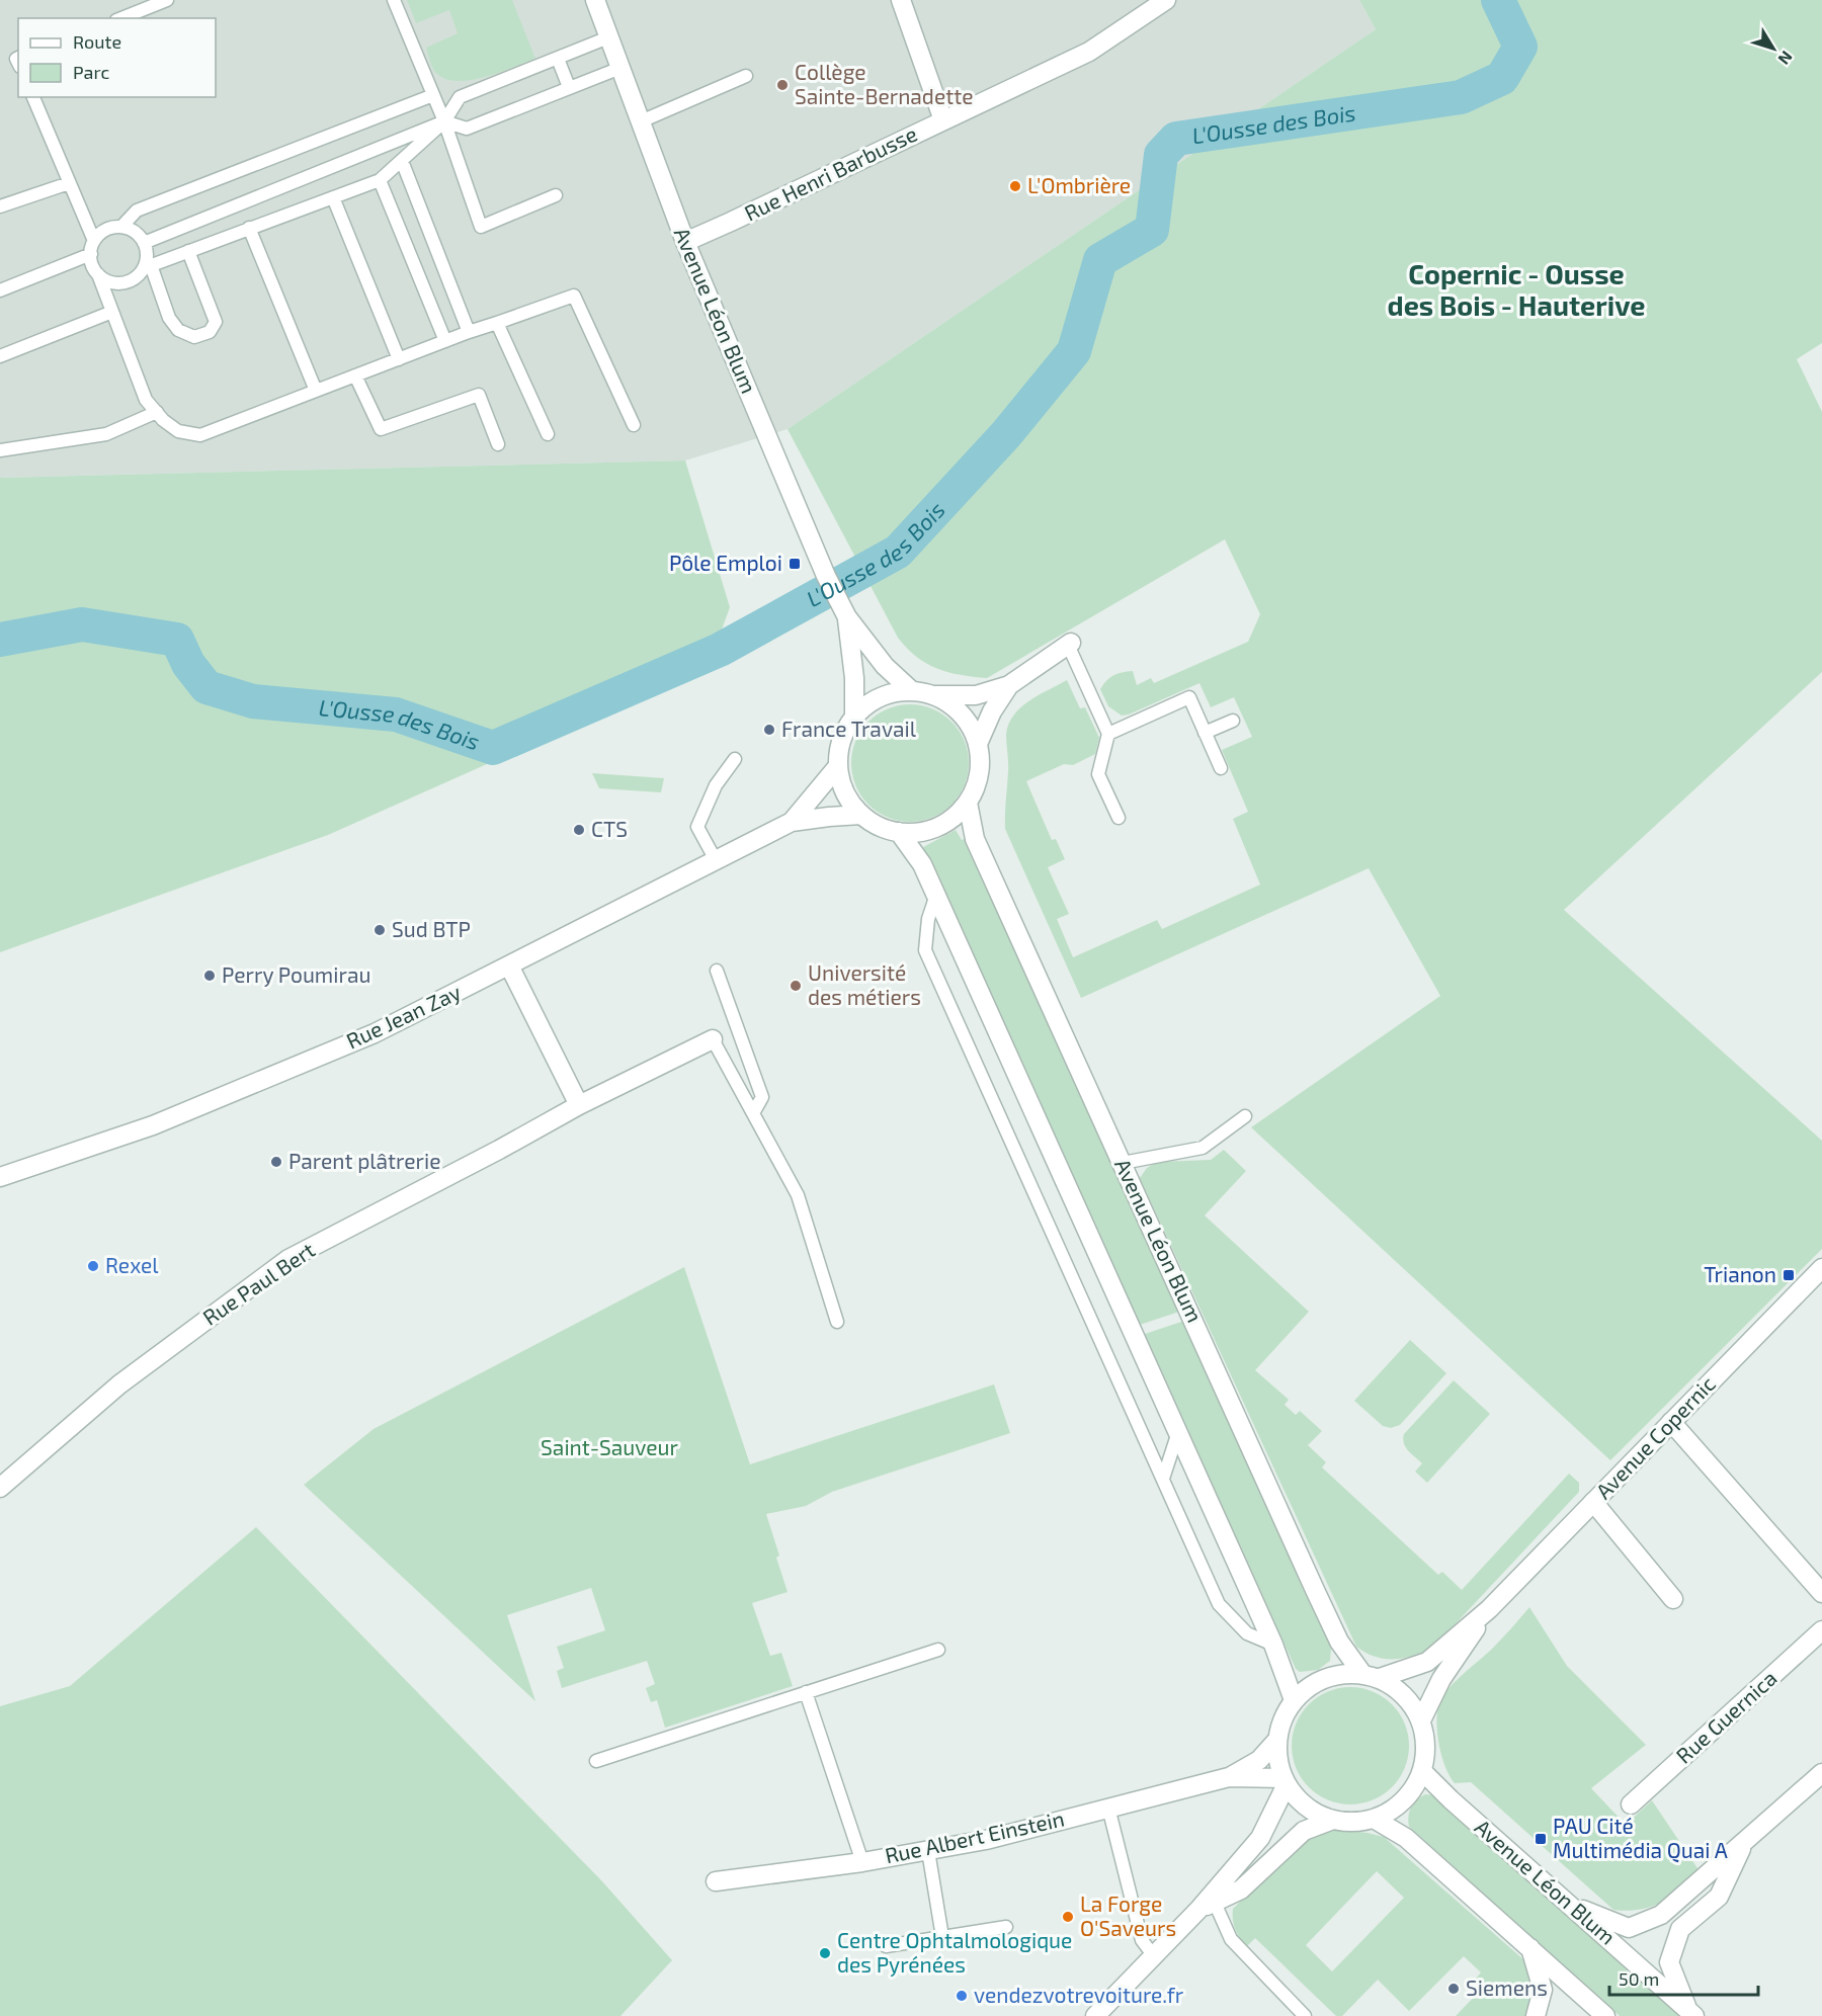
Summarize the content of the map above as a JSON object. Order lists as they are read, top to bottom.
{
  "streets": {
    "street": [
      "Rue Henri Barbusse",
      "Avenue Léon Blum",
      "Rue Jean Zay",
      "Rue Paul Bert",
      "Avenue Copernic",
      "Rue Guernica",
      "Rue Albert Einstein"
    ]
  },
  "crossings": [
    ["Rue Henri Barbusse", "Avenue Léon Blum"],
    ["Avenue Léon Blum", "Rue Jean Zay"],
    ["Avenue Léon Blum", "Avenue Copernic"],
    ["Avenue Léon Blum", "Rue Albert Einstein"],
    ["Avenue Copernic", "Rue Albert Einstein"]
  ],
  "districts": ["Copernic - Ousse des Bois - Hauterive"],
  "water": ["L'Ousse des Bois"],
  "parks": ["Saint-Sauveur"],
  "places": {
    "other": [
      "Collège Sainte-Bernadette",
      "L'Ombrière",
      "France Travail",
      "CTS",
      "Sud BTP",
      "Perry Poumirau",
      "Université des métiers",
      "Parent plâtrerie",
      "Rexel",
      "La Forge O'Saveurs",
      "Centre Ophtalmologique des Pyrénées",
      "Siemens",
      "vendezvotrevoiture.fr"
    ],
    "transit": ["Pôle Emploi", "Trianon", "PAU Cité Multimédia Quai A"]
  },
  "legend": ["Route", "Parc"],
  "scale_bar": "50 m",
  "north": "bottom right"
}
